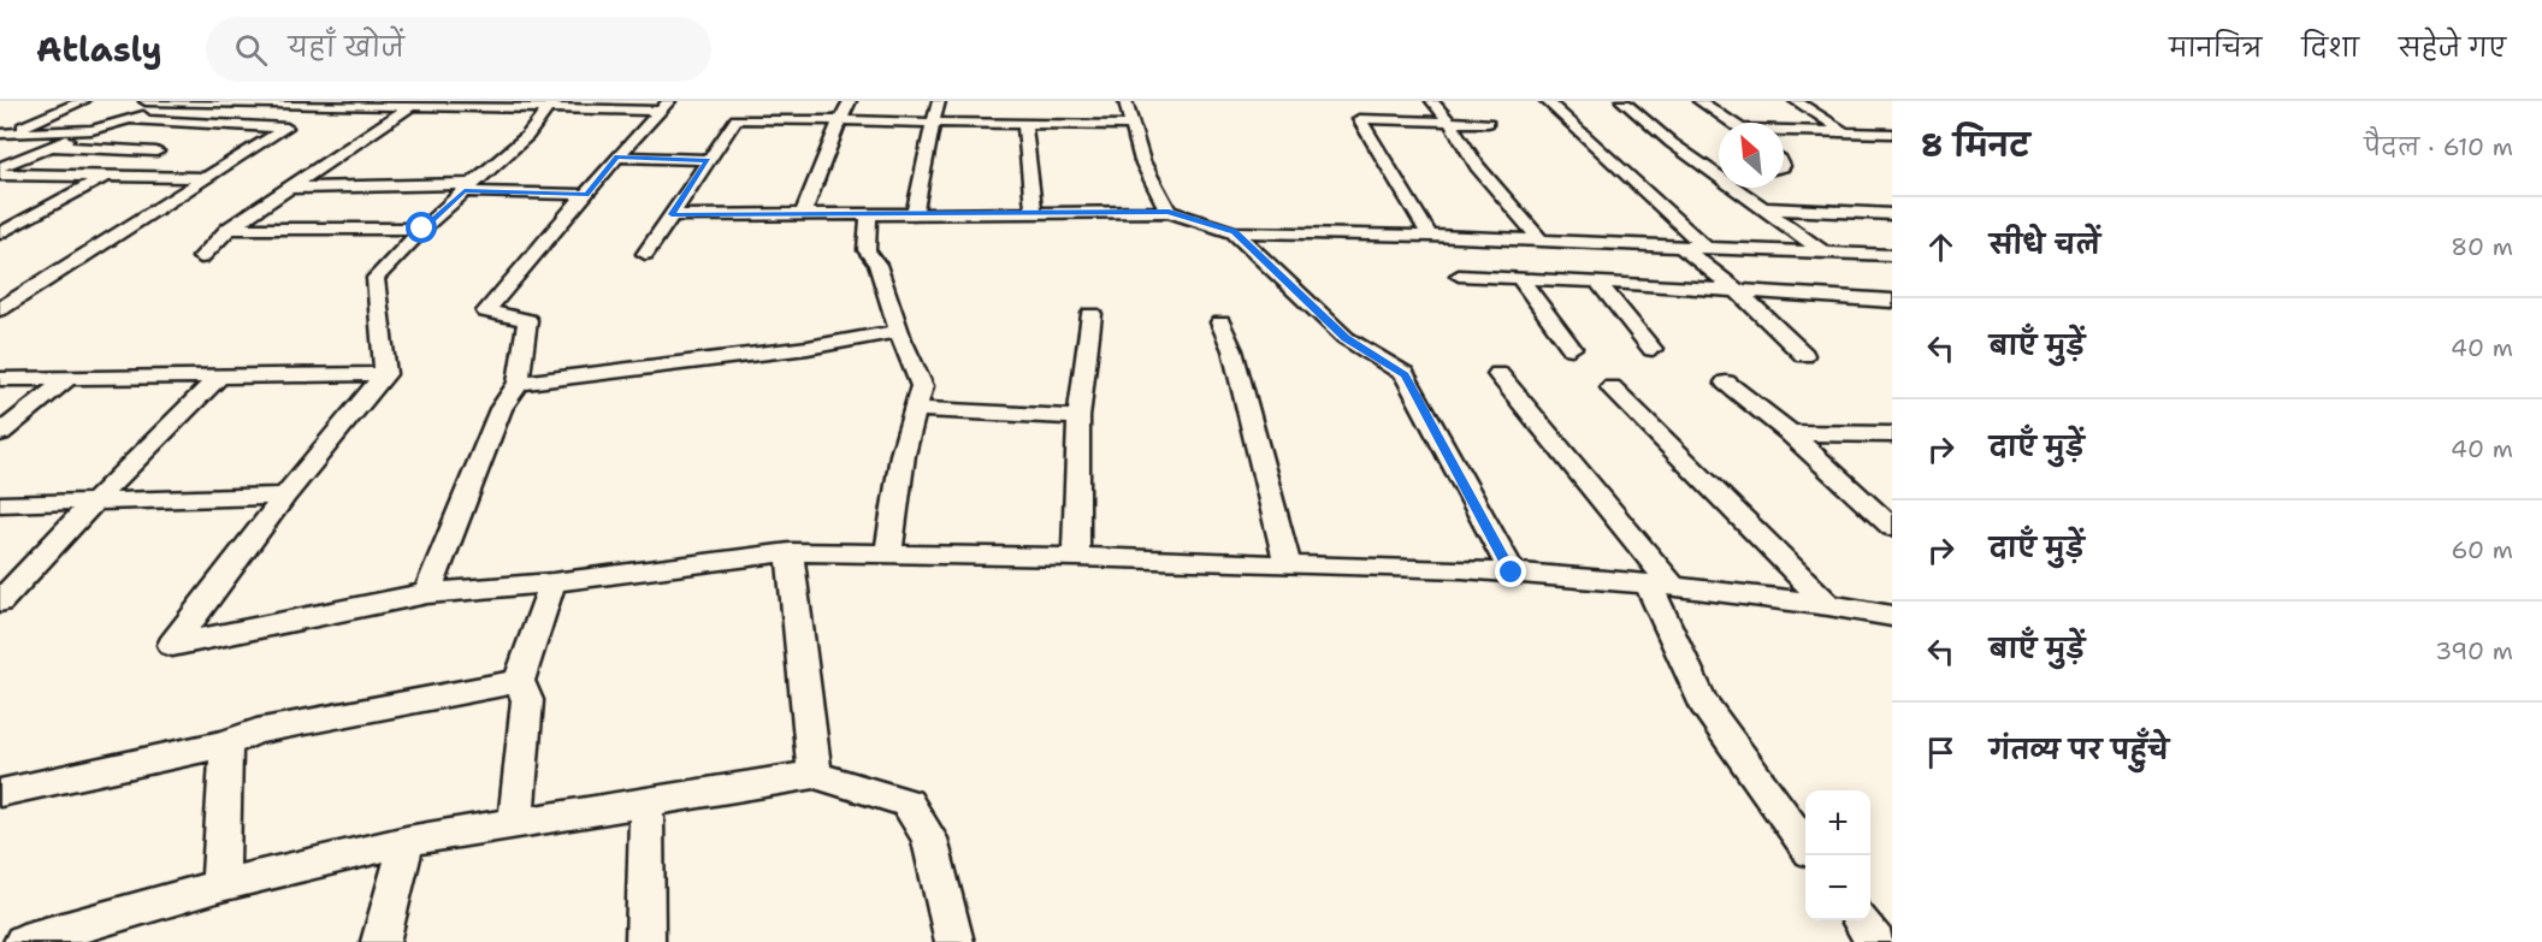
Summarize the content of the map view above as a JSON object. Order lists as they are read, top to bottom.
{
  "north": "top left",
  "page": {
    "header": "Atlasly",
    "search": "यहाँ खोजें",
    "nav": ["मानचित्र", "दिशा", "सहेजे गए"],
    "heading": ["8 मिनट", "पैदल · 610 m"],
    "list": [
      ["सीधे चलें", "80 m"],
      ["बाएँ मुड़ें", "40 m"],
      ["दाएँ मुड़ें", "40 m"],
      ["दाएँ मुड़ें", "60 m"],
      ["बाएँ मुड़ें", "390 m"],
      "गंतव्य पर पहुँचे"
    ],
    "map_buttons": ["+", "−"]
  }
}
